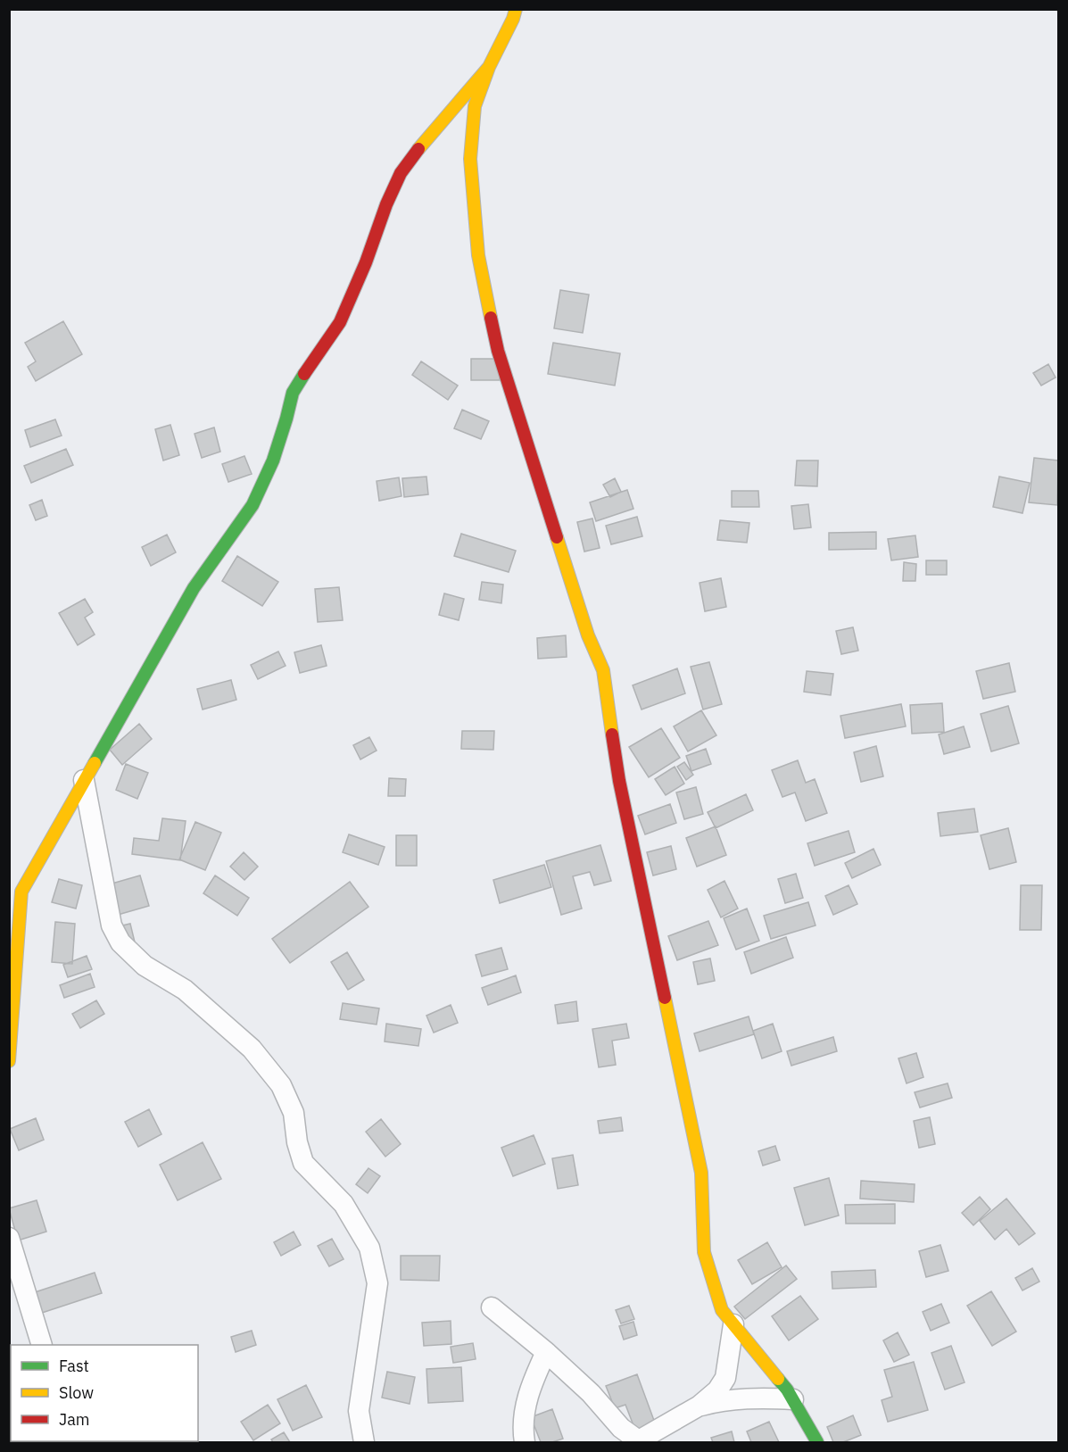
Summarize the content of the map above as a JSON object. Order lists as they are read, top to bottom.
{
  "legend": ["Fast", "Slow", "Jam"]
}
